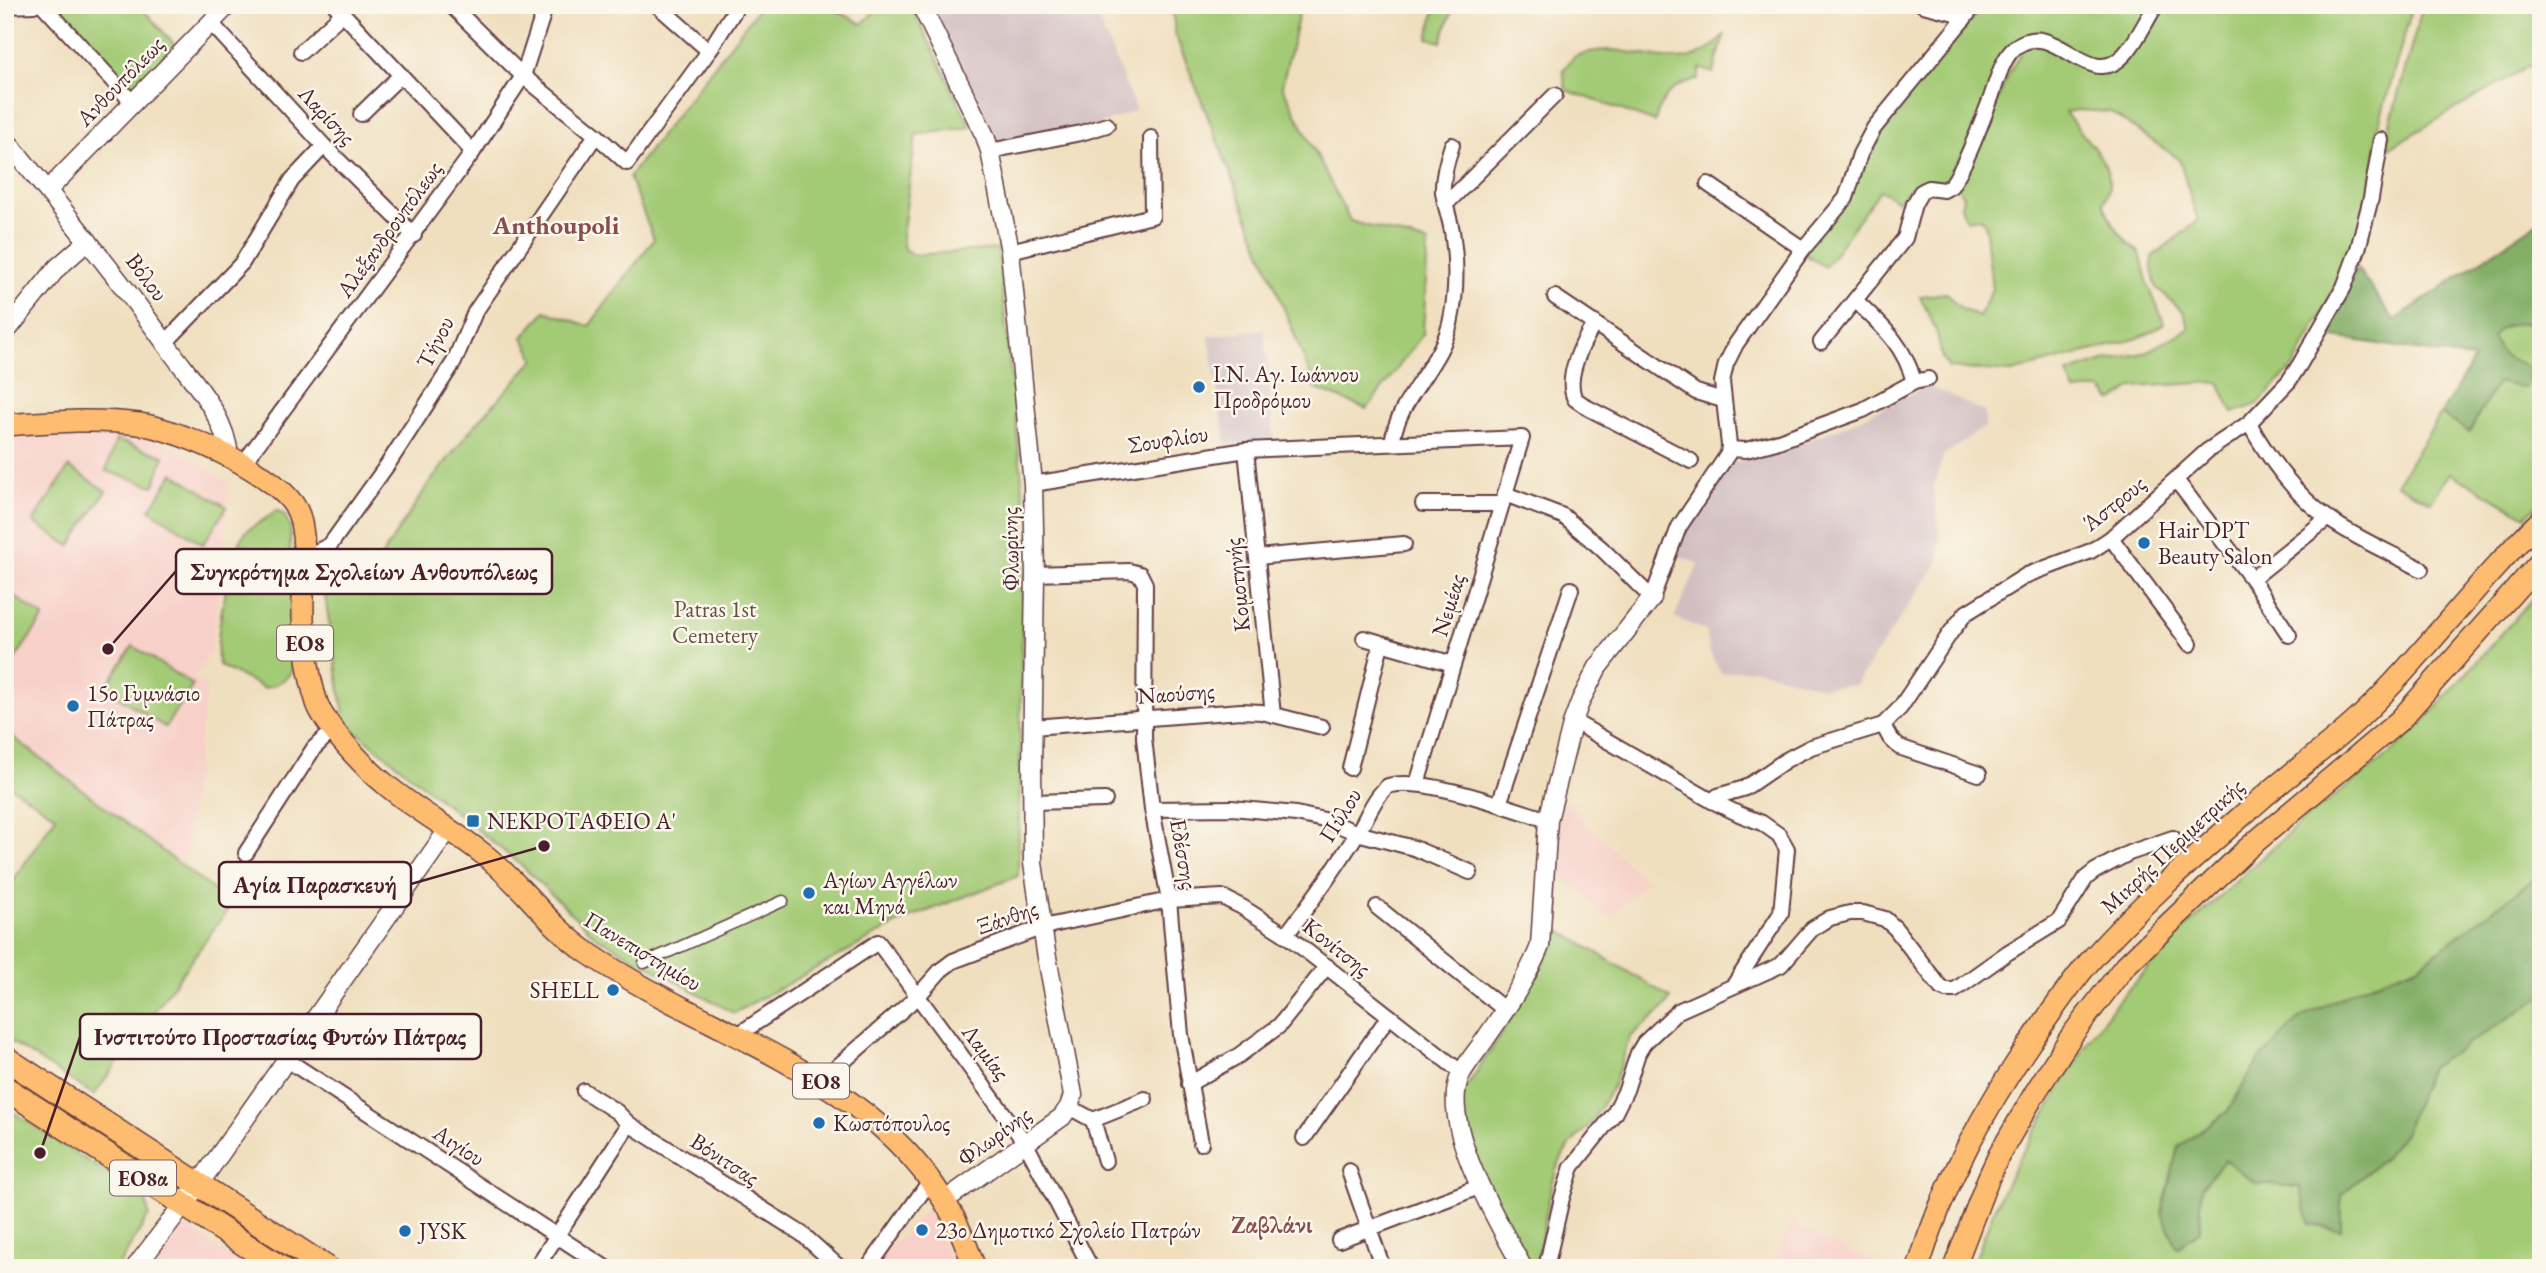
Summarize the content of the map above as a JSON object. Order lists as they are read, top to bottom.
{
  "streets": {
    "highway": ["ΕΟ8α"],
    "main road": ["ΕΟ8", "Μικρής Περιμετρικής", "Πανεπιστημίου"],
    "street": [
      "Ανθουπόλεως",
      "Λαρίσης",
      "Αλεξανδρουπόλεως",
      "Βόλου",
      "Τήνου",
      "Σουφλίου",
      "Άστρους",
      "Φλωρίνης",
      "Κομοτηνής",
      "Νεμέας",
      "Ναούσης",
      "Πύλου",
      "Εδέσσης",
      "Ξάνθης",
      "Κονίτσης",
      "Λαμίας",
      "Αιγίου",
      "Βόνιτσας"
    ]
  },
  "crossings": [
    ["Ανθουπόλεως", "Λαρίσης"],
    ["Ανθουπόλεως", "Βόλου"],
    ["Λαρίσης", "Αλεξανδρουπόλεως"],
    ["Αλεξανδρουπόλεως", "Βόλου"],
    ["Αλεξανδρουπόλεως", "Πανεπιστημίου"],
    ["Βόλου", "Πανεπιστημίου"],
    ["Τήνου", "Πανεπιστημίου"],
    ["Σουφλίου", "Φλωρίνης"],
    ["Σουφλίου", "Κομοτηνής"],
    ["Σουφλίου", "Νεμέας"],
    ["Φλωρίνης", "Ναούσης"],
    ["Φλωρίνης", "Εδέσσης"],
    ["Φλωρίνης", "Ξάνθης"],
    ["Φλωρίνης", "Πανεπιστημίου"],
    ["Φλωρίνης", "Λαμίας"],
    ["Κομοτηνής", "Ναούσης"],
    ["Νεμέας", "Πύλου"],
    ["Ναούσης", "Εδέσσης"],
    ["Πύλου", "Κονίτσης"],
    ["Εδέσσης", "Ξάνθης"],
    ["Εδέσσης", "Κονίτσης"],
    ["Ξάνθης", "Κονίτσης"],
    ["Ξάνθης", "Πανεπιστημίου"],
    ["Ξάνθης", "Λαμίας"],
    ["Πανεπιστημίου", "Λαμίας"]
  ],
  "districts": ["Anthoupoli", "Ζαβλάνι"],
  "parks": ["Patras 1st Cemetery"],
  "places": {
    "other": [
      "Ι.Ν. Αγ. Ιωάννου Προδρόμου",
      "Hair DPT Beauty Salon",
      "Συγκρότημα Σχολείων Ανθουπόλεως",
      "15ο Γυμνάσιο Πάτρας",
      "Αγία Παρασκευή",
      "Αγίων Αγγέλων και Μηνά",
      "SHELL",
      "Κωστόπουλος",
      "Ινστιτούτο Προστασίας Φυτών Πάτρας",
      "23ο Δημοτικό Σχολείο Πατρών",
      "JYSK"
    ],
    "transit": ["ΝΕΚΡΟΤΑΦΕΙΟ Α'"]
  }
}
